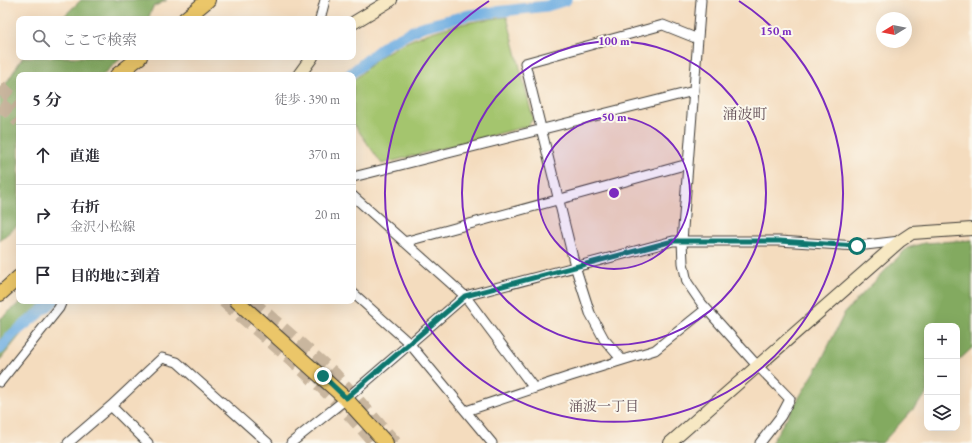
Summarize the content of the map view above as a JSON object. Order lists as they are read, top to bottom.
{
  "districts": ["涌波町", "涌波一丁目"],
  "north": "left",
  "page": {
    "search": "ここで検索",
    "heading": ["5 分", "徒歩 · 390 m"],
    "list": [
      ["直進", "370 m"],
      ["右折", "金沢小松線", "20 m"],
      "目的地に到着"
    ],
    "map_buttons": ["+", "−"]
  },
  "rings": ["150 m", "100 m", "50 m"]
}
